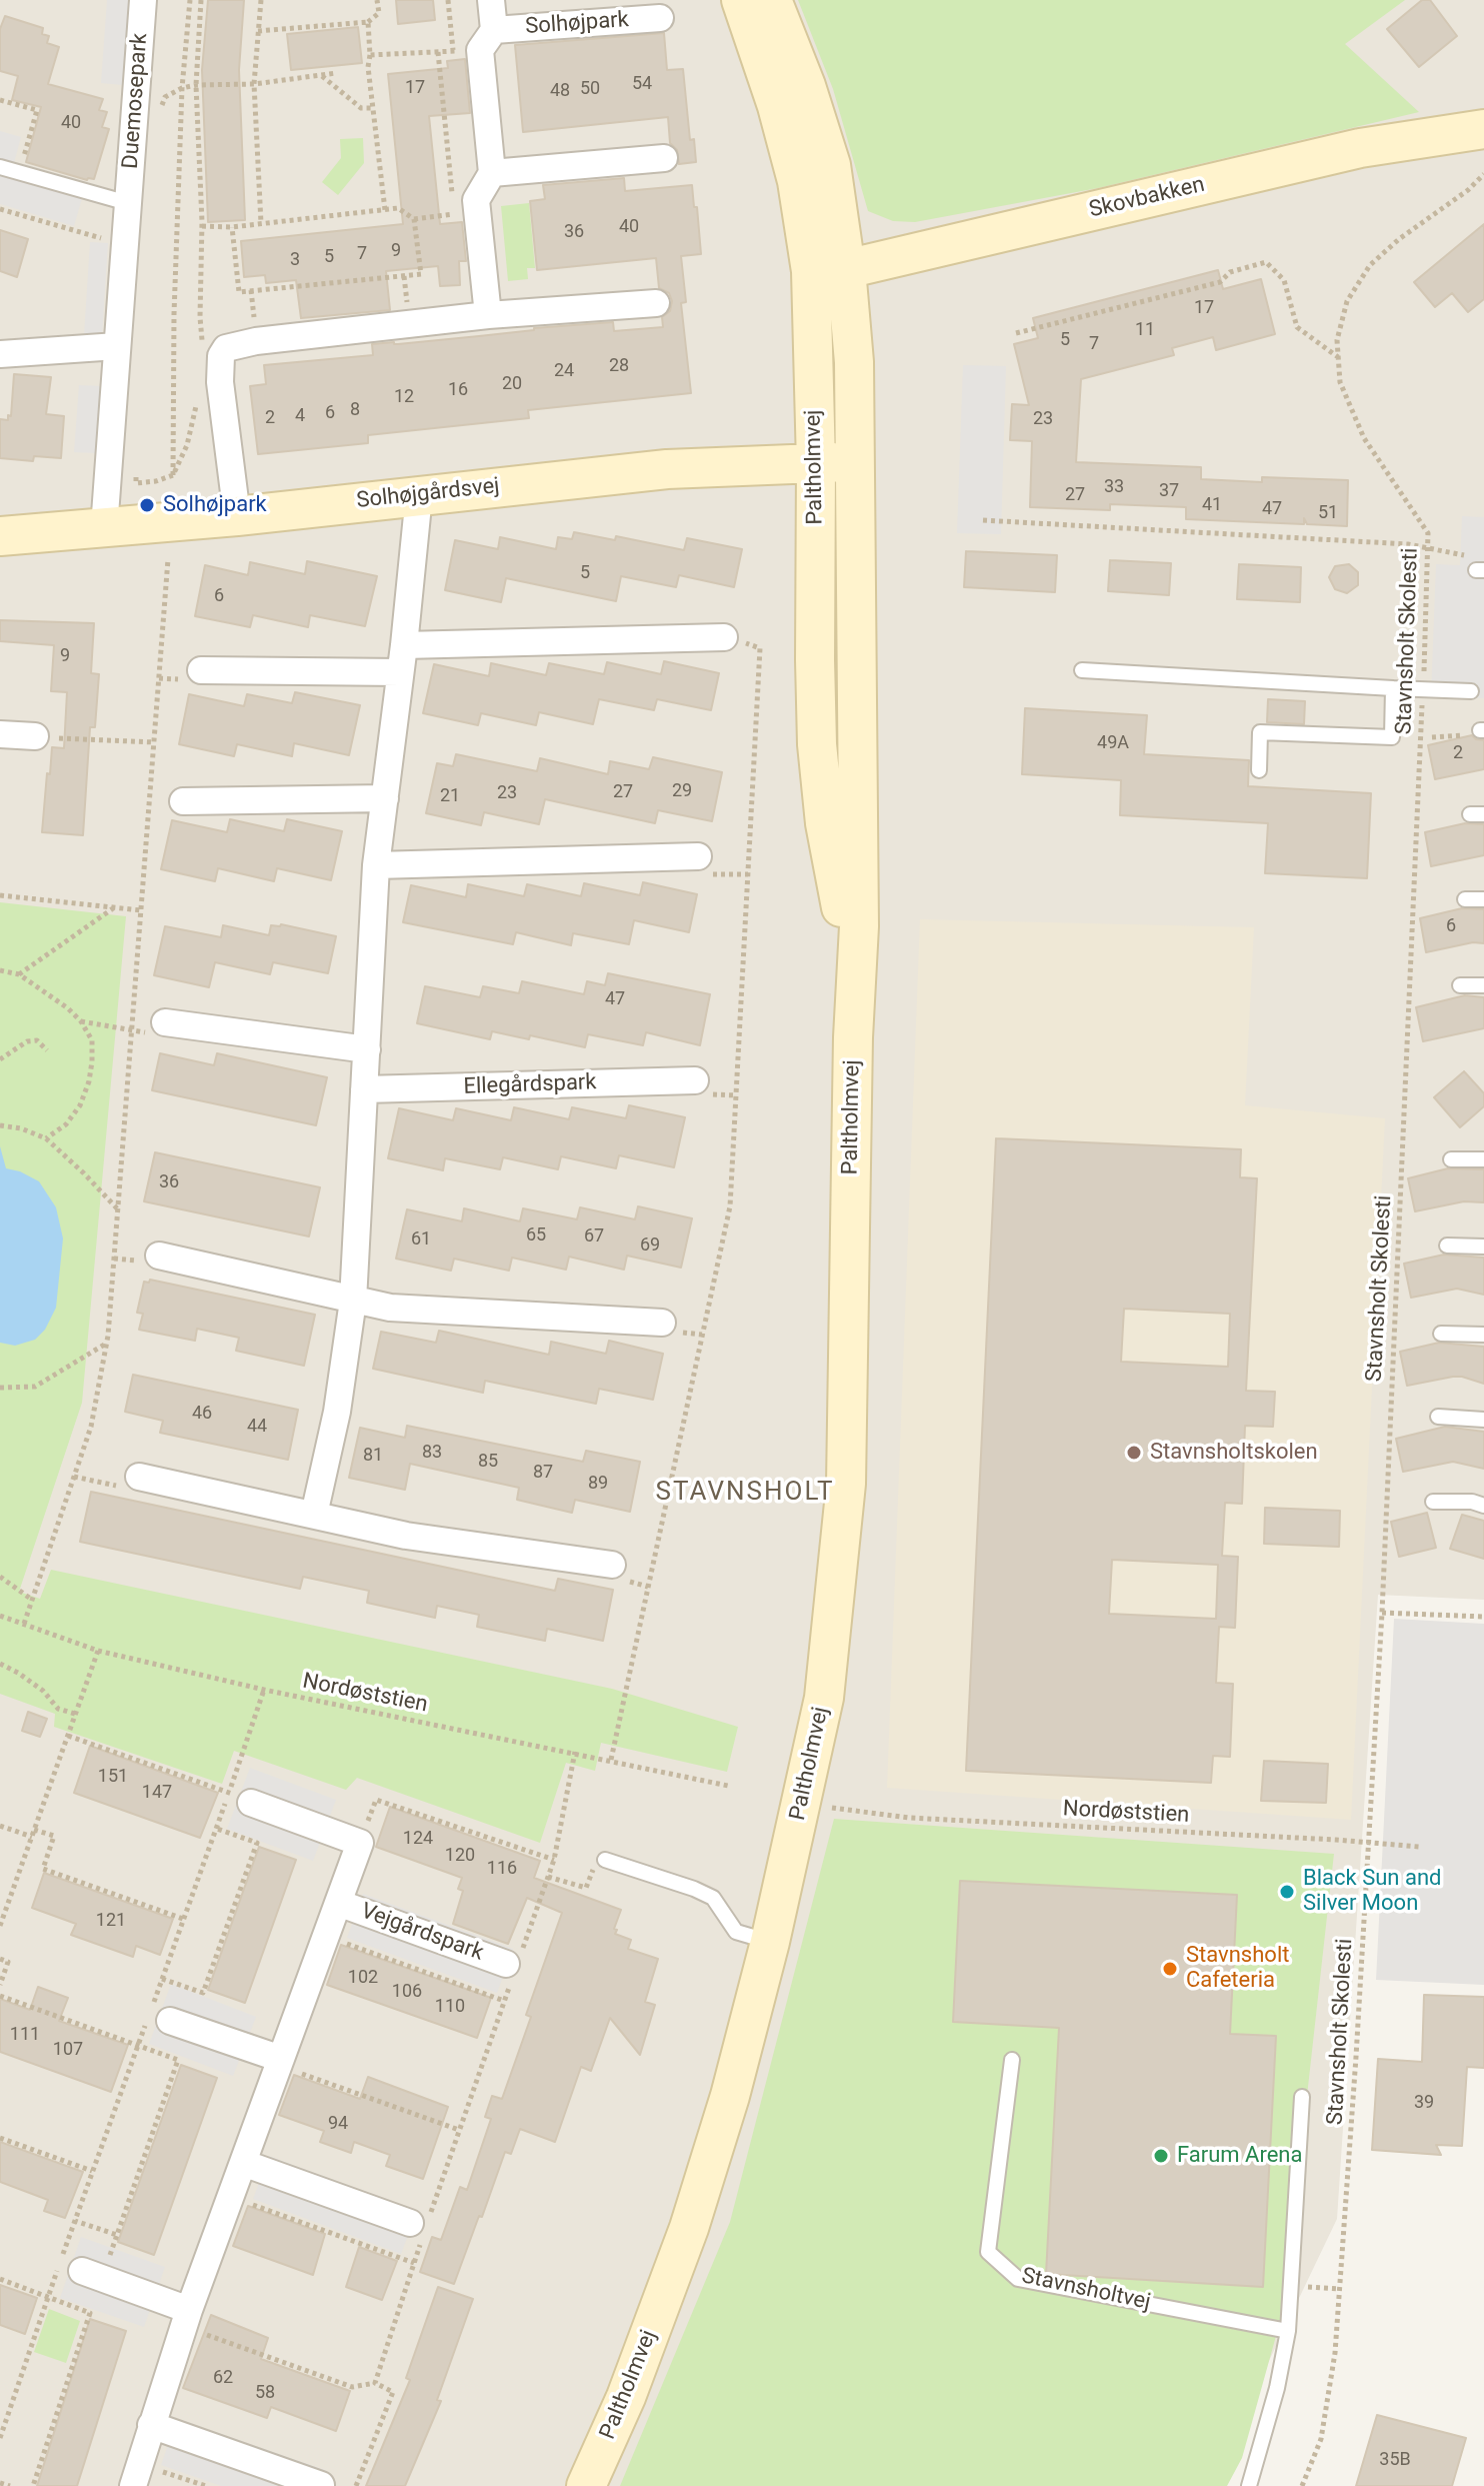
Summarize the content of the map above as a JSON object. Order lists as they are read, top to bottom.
{
  "streets": {
    "street": [
      "Solhøjpark",
      "Duemosepark",
      "Skovbakken",
      "Paltholmvej",
      "Solhøjgårdsvej",
      "Ellegårdspark",
      "Vejgårdspark"
    ],
    "lane": ["Stavnsholtvej"],
    "path": ["Stavnsholt Skolesti", "Nordøststien"]
  },
  "crossings": [
    ["Duemosepark", "Solhøjgårdsvej"],
    ["Skovbakken", "Paltholmvej"],
    ["Paltholmvej", "Solhøjgårdsvej"],
    ["Stavnsholt Skolesti", "Nordøststien"]
  ],
  "districts": ["STAVNSHOLT"],
  "places": [
    "Solhøjpark",
    "Stavnsholtskolen",
    "Black Sun and Silver Moon",
    "Stavnsholt Cafeteria",
    "Farum Arena"
  ],
  "house_numbers": [
    "54",
    "17",
    "50",
    "48",
    "40",
    "40",
    "36",
    "9",
    "7",
    "5",
    "3",
    "17",
    "11",
    "5",
    "7",
    "28",
    "24",
    "20",
    "16",
    "12",
    "8",
    "6",
    "4",
    "2",
    "23",
    "33",
    "37",
    "27",
    "41",
    "47",
    "51",
    "5",
    "6",
    "9",
    "49A",
    "2",
    "29",
    "27",
    "23",
    "21",
    "6",
    "47",
    "36",
    "65",
    "67",
    "61",
    "69",
    "46",
    "44",
    "83",
    "81",
    "85",
    "87",
    "89",
    "151",
    "147",
    "124",
    "120",
    "116",
    "121",
    "102",
    "106",
    "110",
    "111",
    "107",
    "39",
    "94",
    "62",
    "58",
    "35B"
  ]
}
